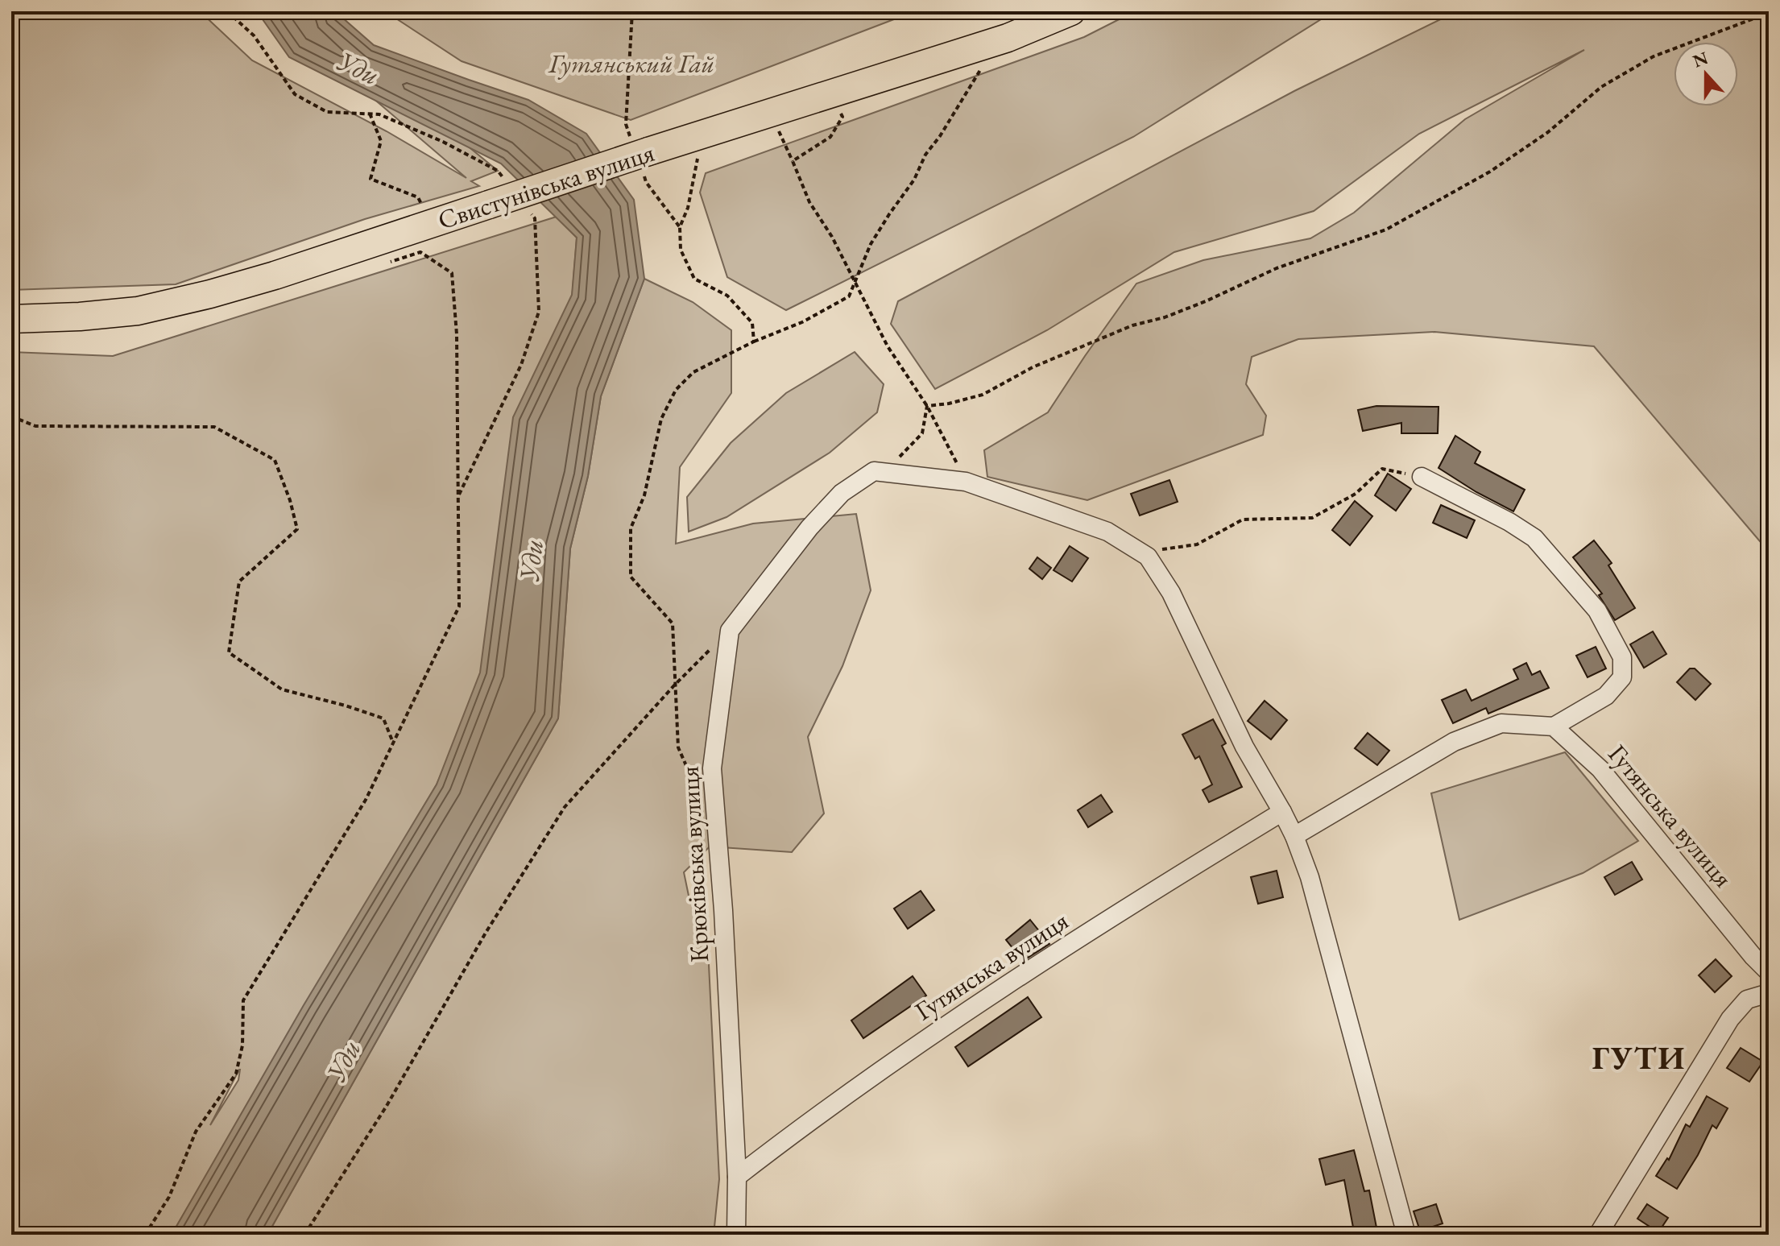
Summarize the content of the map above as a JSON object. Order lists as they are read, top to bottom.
{
  "streets": {
    "main road": ["Свистунівська вулиця"],
    "street": ["Гутянська вулиця", "Крюківська вулиця"]
  },
  "crossings": [
    ["Гутянська вулиця", "Крюківська вулиця"]
  ],
  "districts": ["ГУТИ"],
  "water": ["Уди"],
  "parks": ["Гутянський Гай"],
  "north": "top"
}
